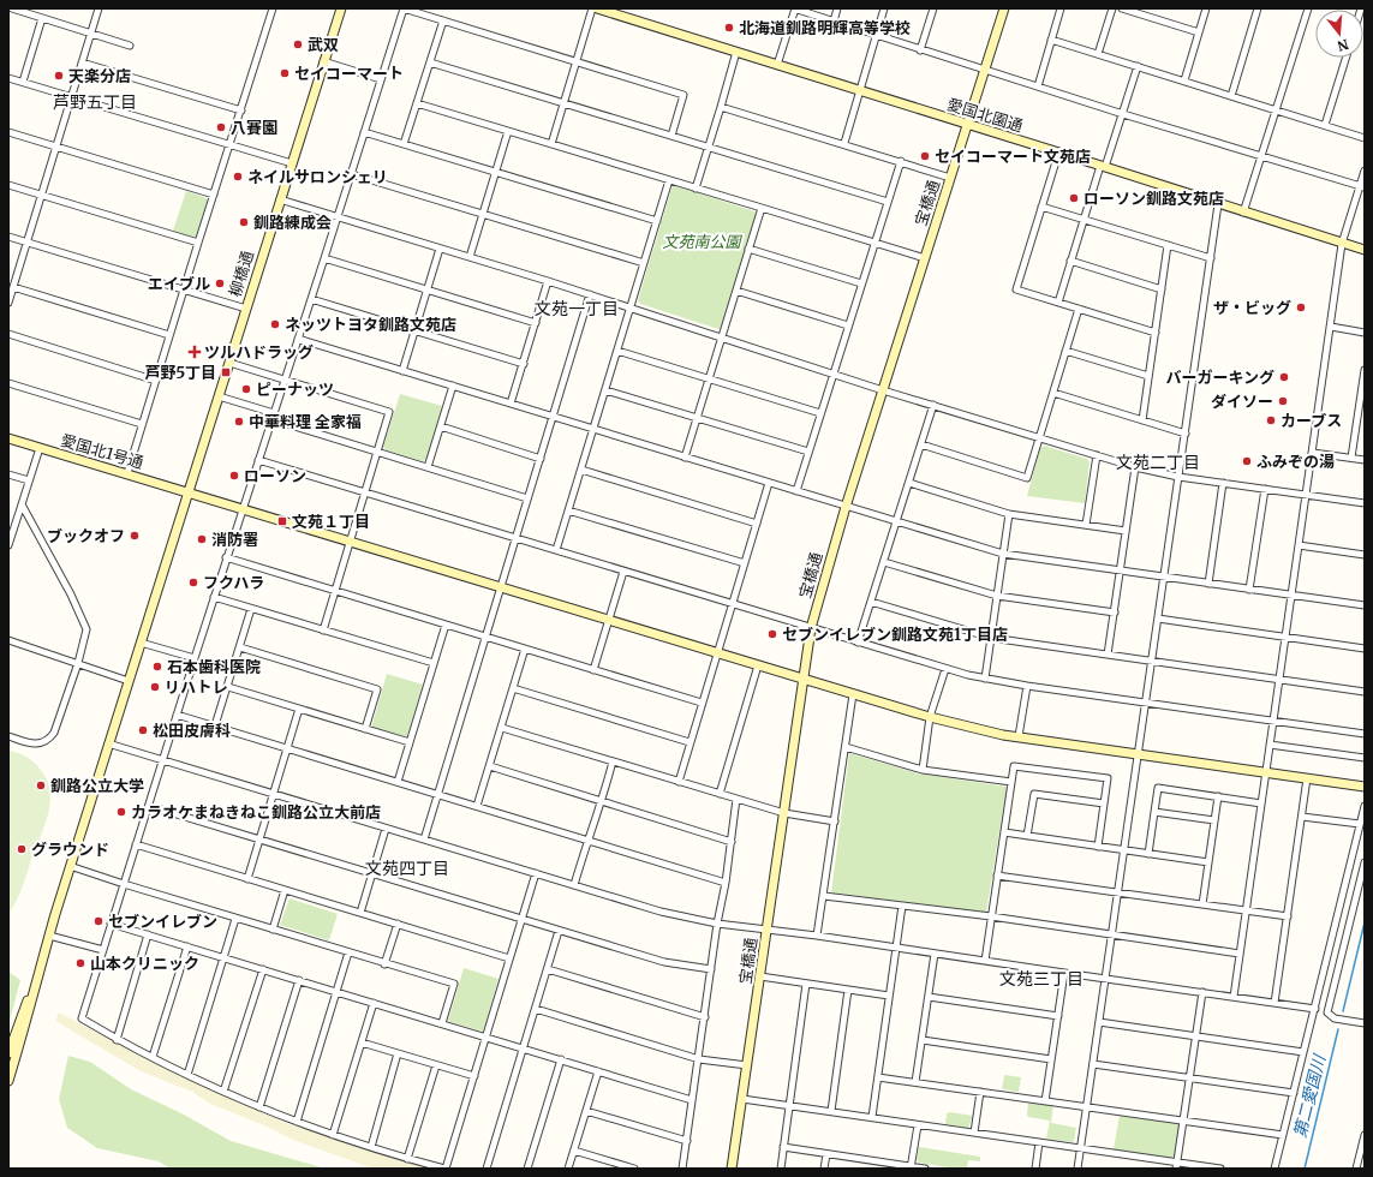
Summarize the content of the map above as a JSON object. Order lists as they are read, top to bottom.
{
  "streets": {
    "street": [
      "愛国北園通",
      "宝橋通",
      "柳橋通",
      "愛国北1号通"
    ]
  },
  "crossings": [
    ["愛国北園通", "宝橋通"],
    ["宝橋通", "愛国北1号通"],
    ["柳橋通", "愛国北1号通"]
  ],
  "districts": [
    "芦野五丁目",
    "文苑一丁目",
    "文苑二丁目",
    "文苑四丁目",
    "文苑三丁目"
  ],
  "water": ["第二愛国川"],
  "parks": ["文苑南公園"],
  "places": {
    "other": [
      "北海道釧路明輝高等学校",
      "武双",
      "セイコーマート",
      "天楽分店",
      "八賽園",
      "セイコーマート文苑店",
      "ネイルサロンシェリ",
      "ローソン釧路文苑店",
      "釧路練成会",
      "エイブル",
      "ザ・ビッグ",
      "ネッツトヨタ釧路文苑店",
      "バーガーキング",
      "ピーナッツ",
      "ダイソー",
      "カーブス",
      "中華料理 全家福",
      "ふみぞの湯",
      "ローソン",
      "ブックオフ",
      "消防署",
      "フクハラ",
      "セブンイレブン釧路文苑1丁目店",
      "石本歯科医院",
      "リハトレ",
      "松田皮膚科",
      "釧路公立大学",
      "カラオケまねきねこ釧路公立大前店",
      "グラウンド",
      "セブンイレブン",
      "山本クリニック"
    ],
    "health": ["ツルハドラッグ"],
    "transit": ["芦野5丁目", "文苑１丁目"]
  },
  "north": "bottom"
}
